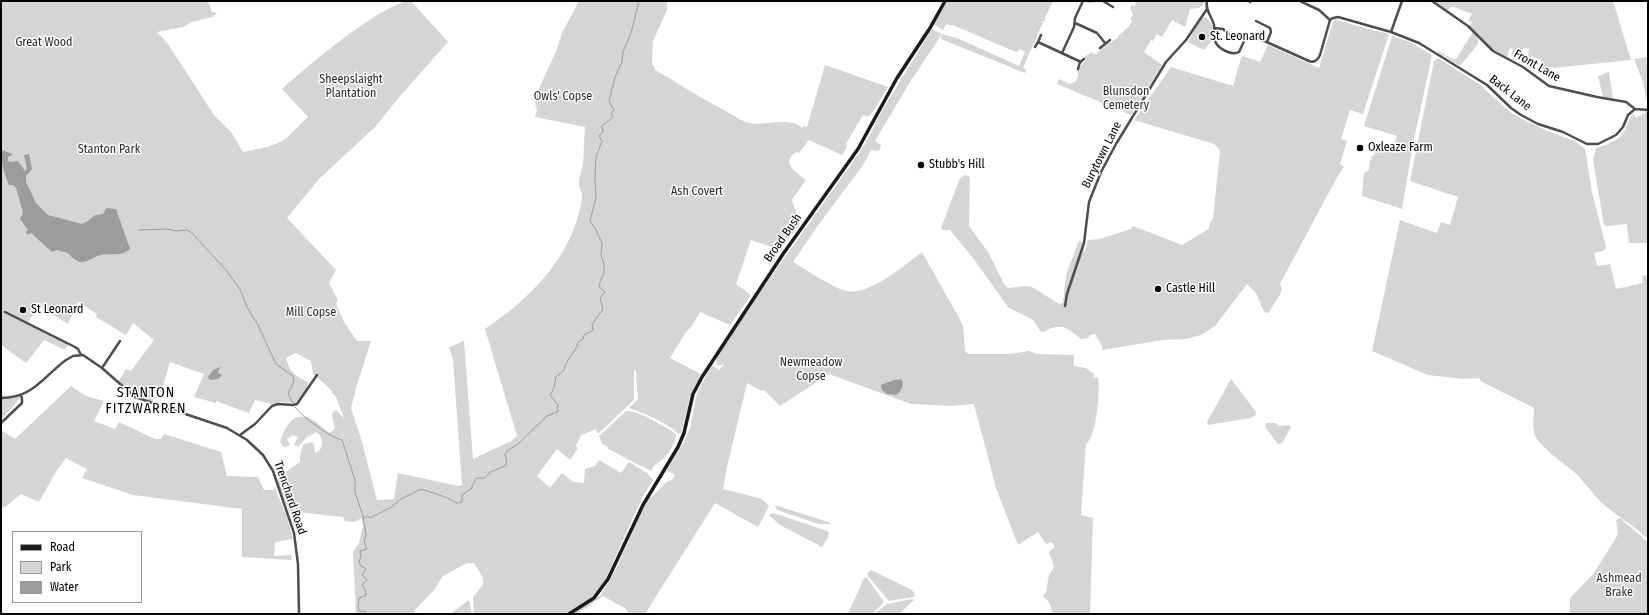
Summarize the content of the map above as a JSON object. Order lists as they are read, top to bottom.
{
  "streets": {
    "main road": ["Broad Bush"],
    "street": [
      "Front Lane",
      "Back Lane",
      "Burytown Lane",
      "Trenchard Road"
    ]
  },
  "crossings": [
    ["Front Lane", "Back Lane"]
  ],
  "districts": ["STANTON FITZWARREN"],
  "parks": [
    "Great Wood",
    "Sheepslaight Plantation",
    "Blunsdon Cemetery",
    "Owls' Copse",
    "Stanton Park",
    "Ash Covert",
    "Mill Copse",
    "Newmeadow Copse",
    "Ashmead Brake"
  ],
  "places": [
    "St. Leonard",
    "Oxleaze Farm",
    "Stubb's Hill",
    "Castle Hill",
    "St Leonard"
  ],
  "legend": ["Road", "Park", "Water"]
}
